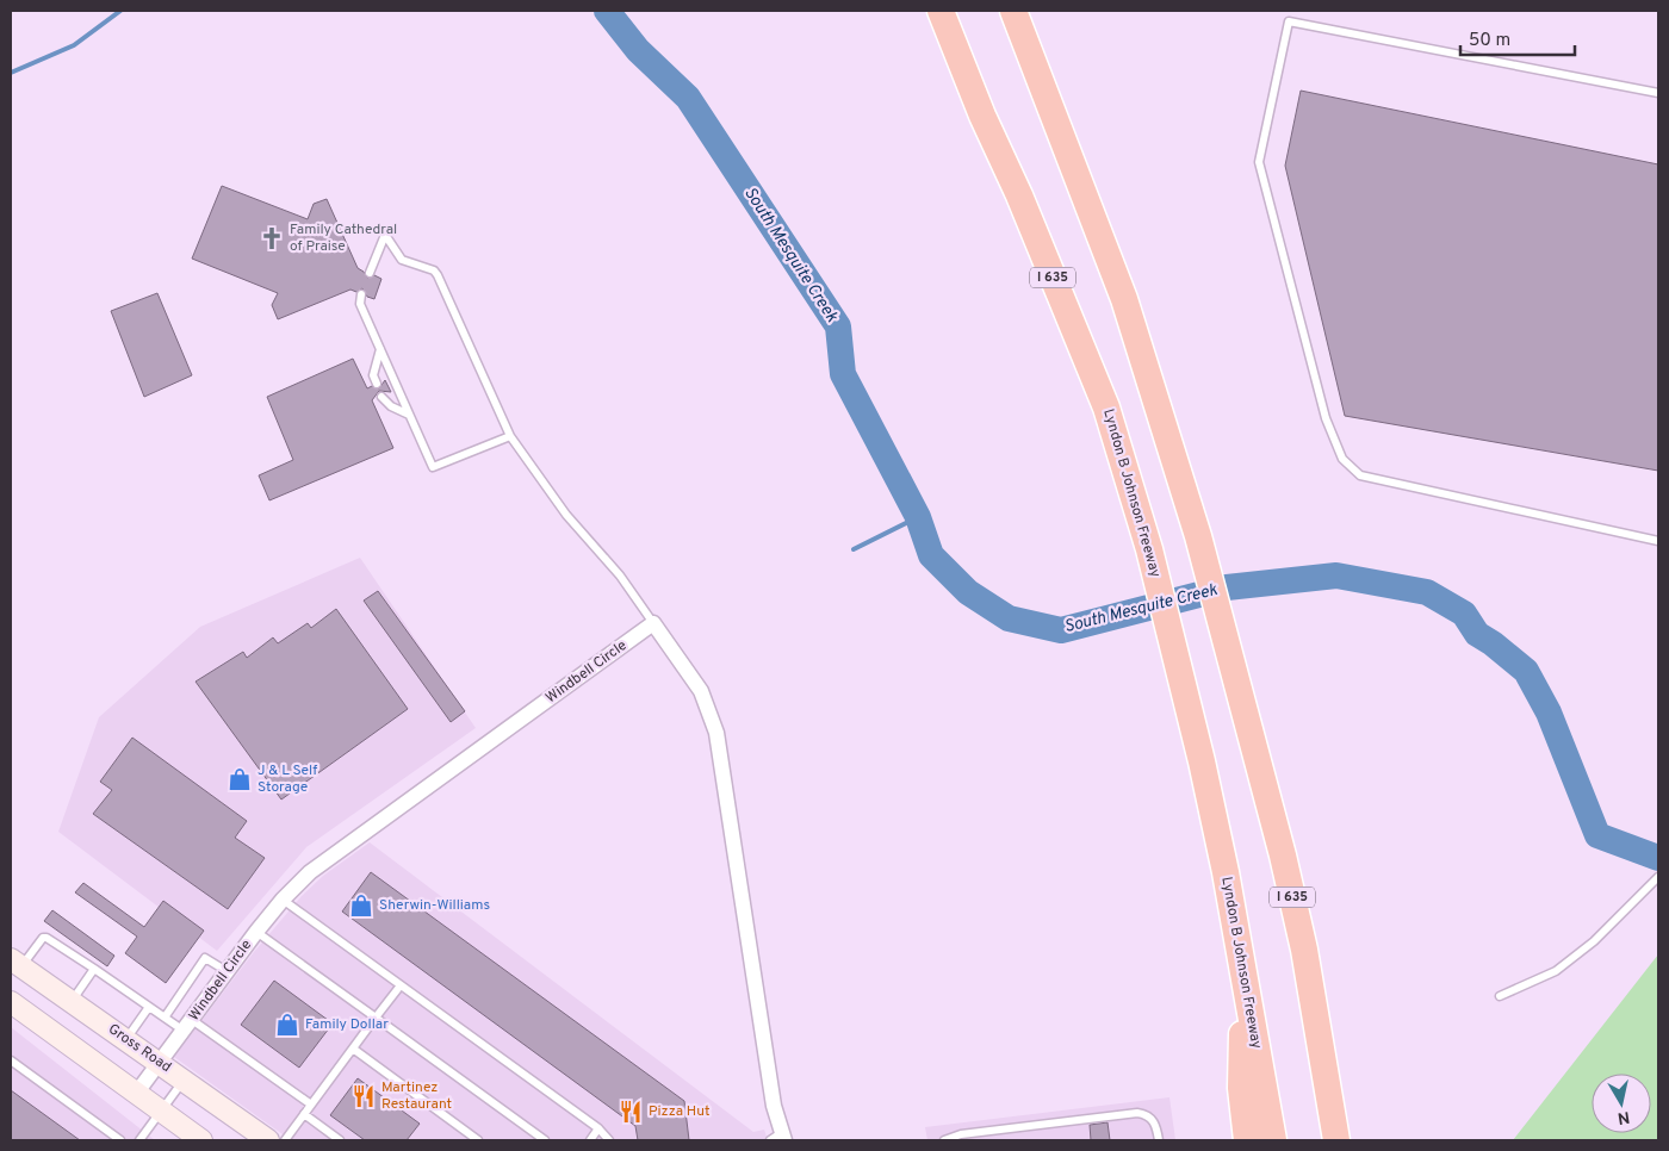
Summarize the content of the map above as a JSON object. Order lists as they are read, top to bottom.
{
  "streets": {
    "highway": ["I 635", "Lyndon B Johnson Freeway"],
    "main road": ["Gross Road"],
    "street": ["Windbell Circle"]
  },
  "crossings": [
    ["Windbell Circle", "Gross Road"]
  ],
  "water": ["South Mesquite Creek"],
  "places": {
    "church": ["Family Cathedral of Praise"],
    "shop": ["J & L Self Storage", "Sherwin-Williams", "Family Dollar"],
    "restaurant": ["Martinez Restaurant", "Pizza Hut"]
  },
  "scale_bar": "50 m",
  "north": "bottom"
}
